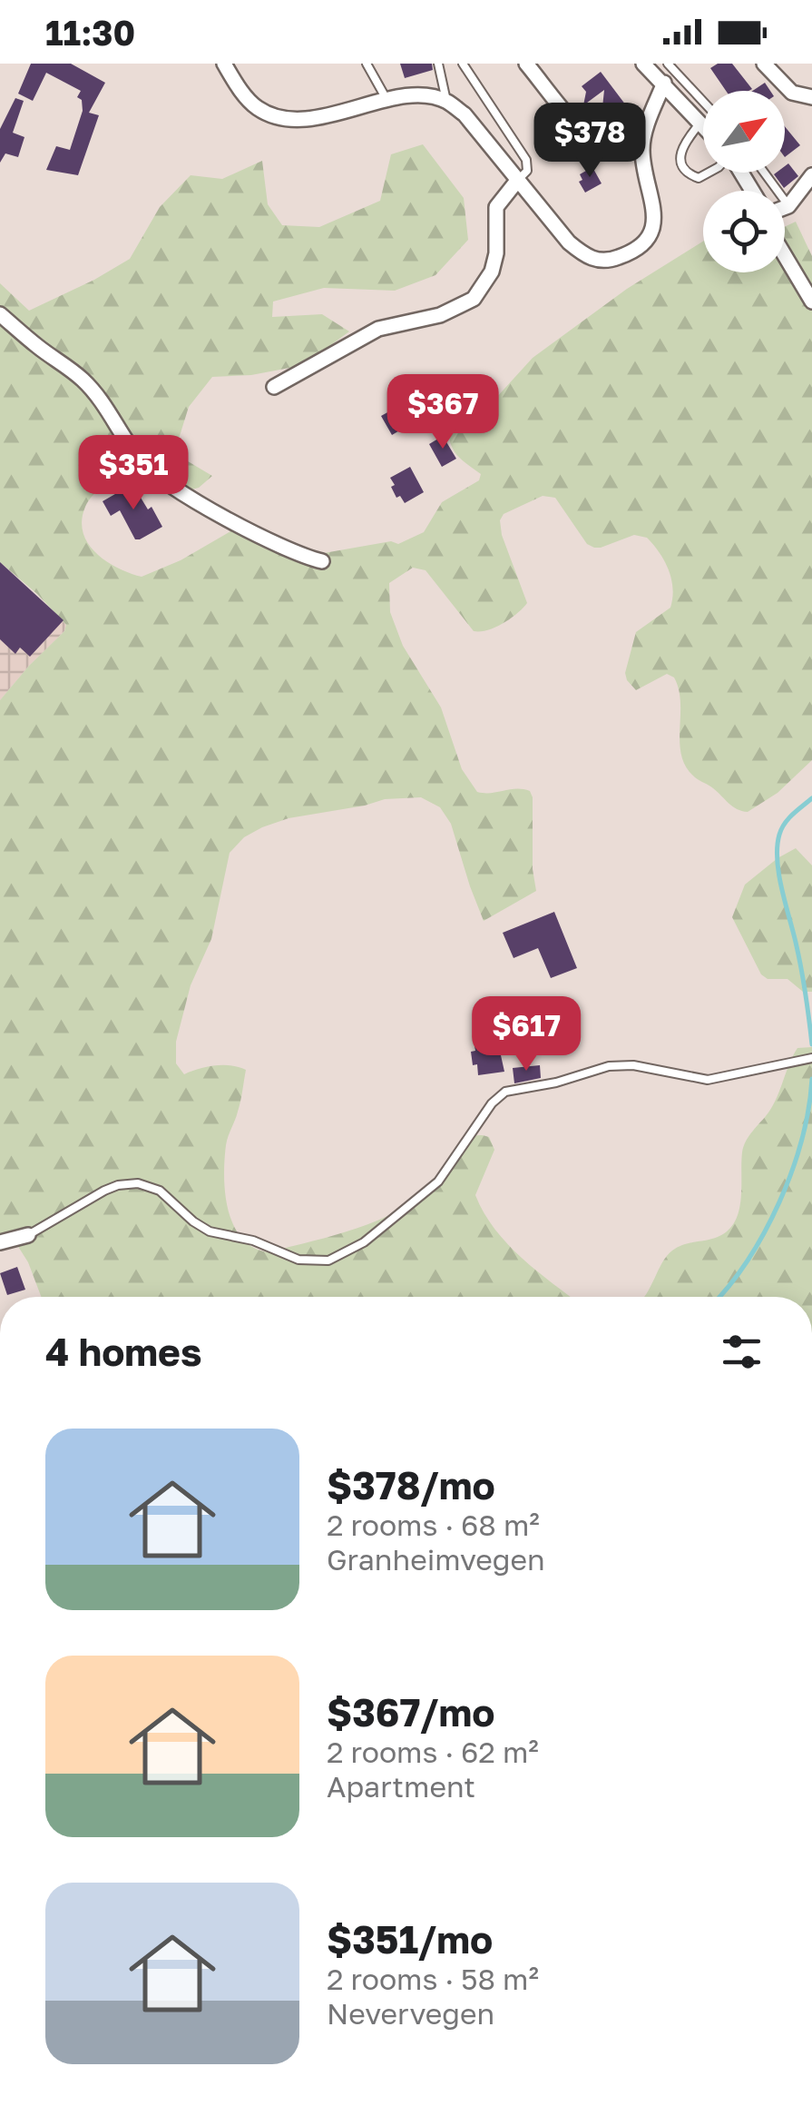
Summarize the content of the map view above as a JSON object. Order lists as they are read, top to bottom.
{
  "north": "top right",
  "page": {
    "status": "11:30",
    "price": [
      "$378",
      "$367",
      "$351",
      "$617"
    ],
    "heading": "4 homes",
    "list": [
      {
        "name": "$378/mo",
        "note": "2 rooms · 68 m² · Granheimvegen"
      },
      {
        "name": "$367/mo",
        "note": "2 rooms · 62 m² · Apartment"
      },
      {
        "name": "$351/mo",
        "note": "2 rooms · 58 m² · Nevervegen"
      }
    ]
  }
}
